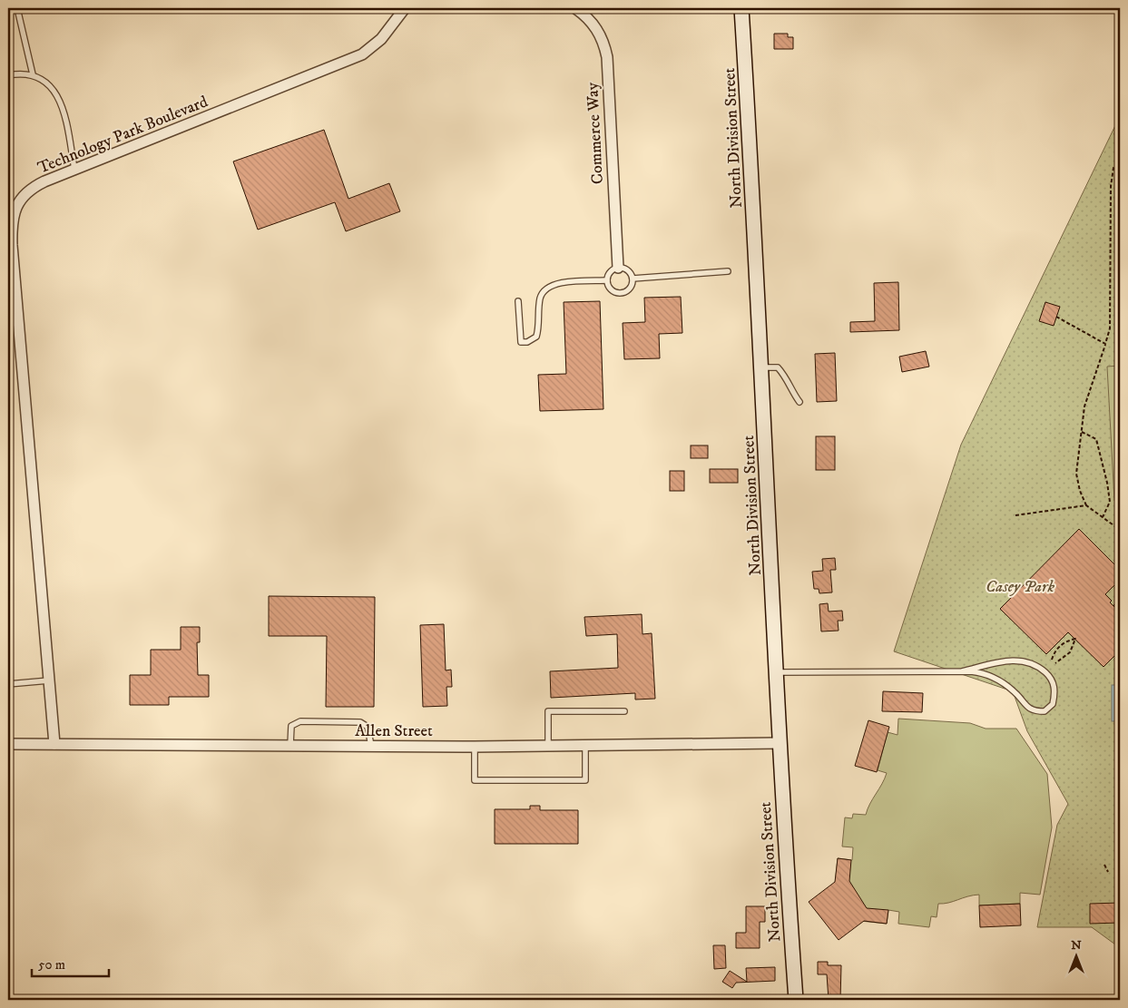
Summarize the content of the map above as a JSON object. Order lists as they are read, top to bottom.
{
  "streets": {
    "street": [
      "Commerce Way",
      "Technology Park Boulevard",
      "North Division Street",
      "Allen Street"
    ]
  },
  "crossings": [
    ["Technology Park Boulevard", "Allen Street"],
    ["North Division Street", "Allen Street"]
  ],
  "parks": ["Casey Park"],
  "scale_bar": "50 m",
  "north": "top"
}
